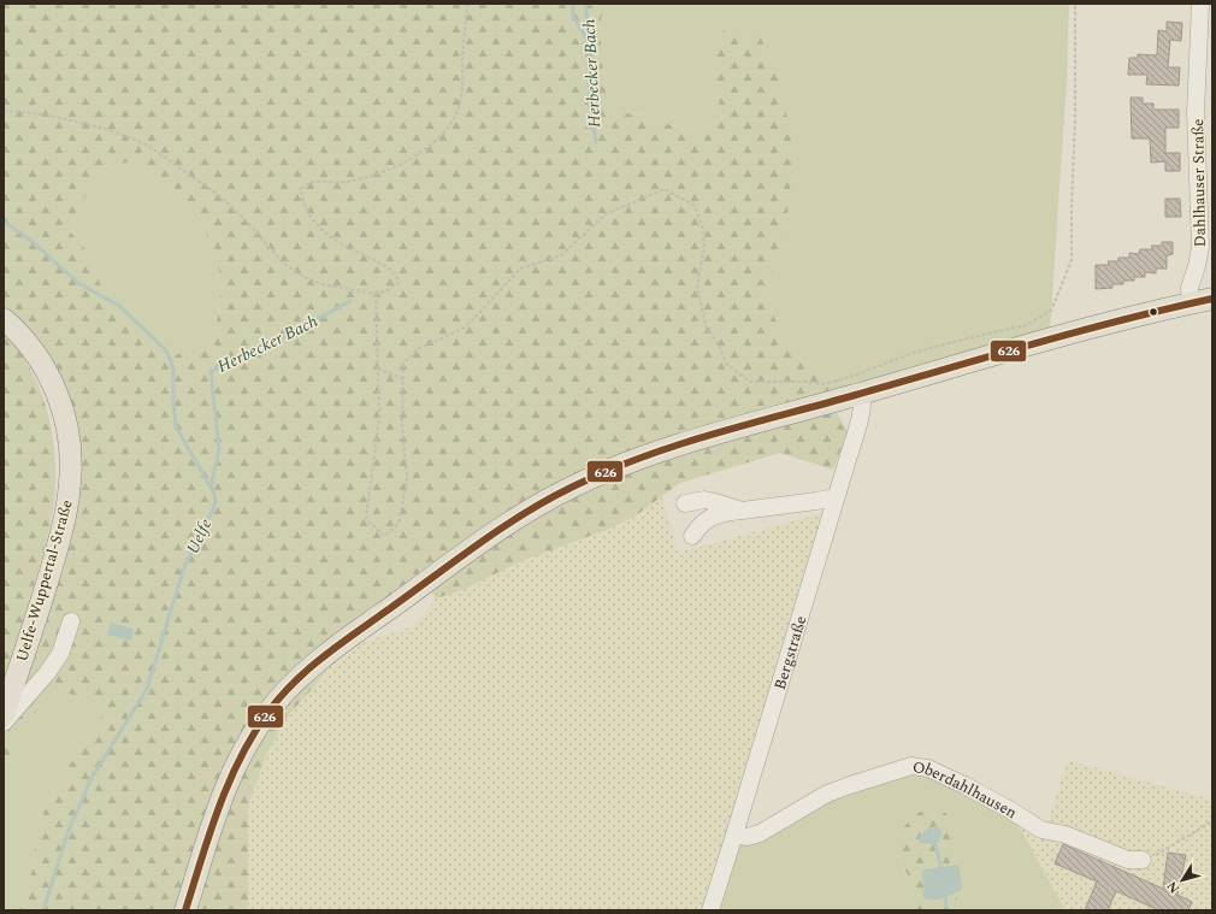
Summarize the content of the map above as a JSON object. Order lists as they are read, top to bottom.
{
  "streets": {
    "main road": ["Uelfe-Wuppertal-Straße"],
    "street": ["Dahlhauser Straße", "Bergstraße", "Oberdahlhausen"]
  },
  "crossings": [
    ["Bergstraße", "Oberdahlhausen"]
  ],
  "water": ["Herbecker Bach", "Uelfe"],
  "lines": ["transit line 626"],
  "north": "bottom left"
}
